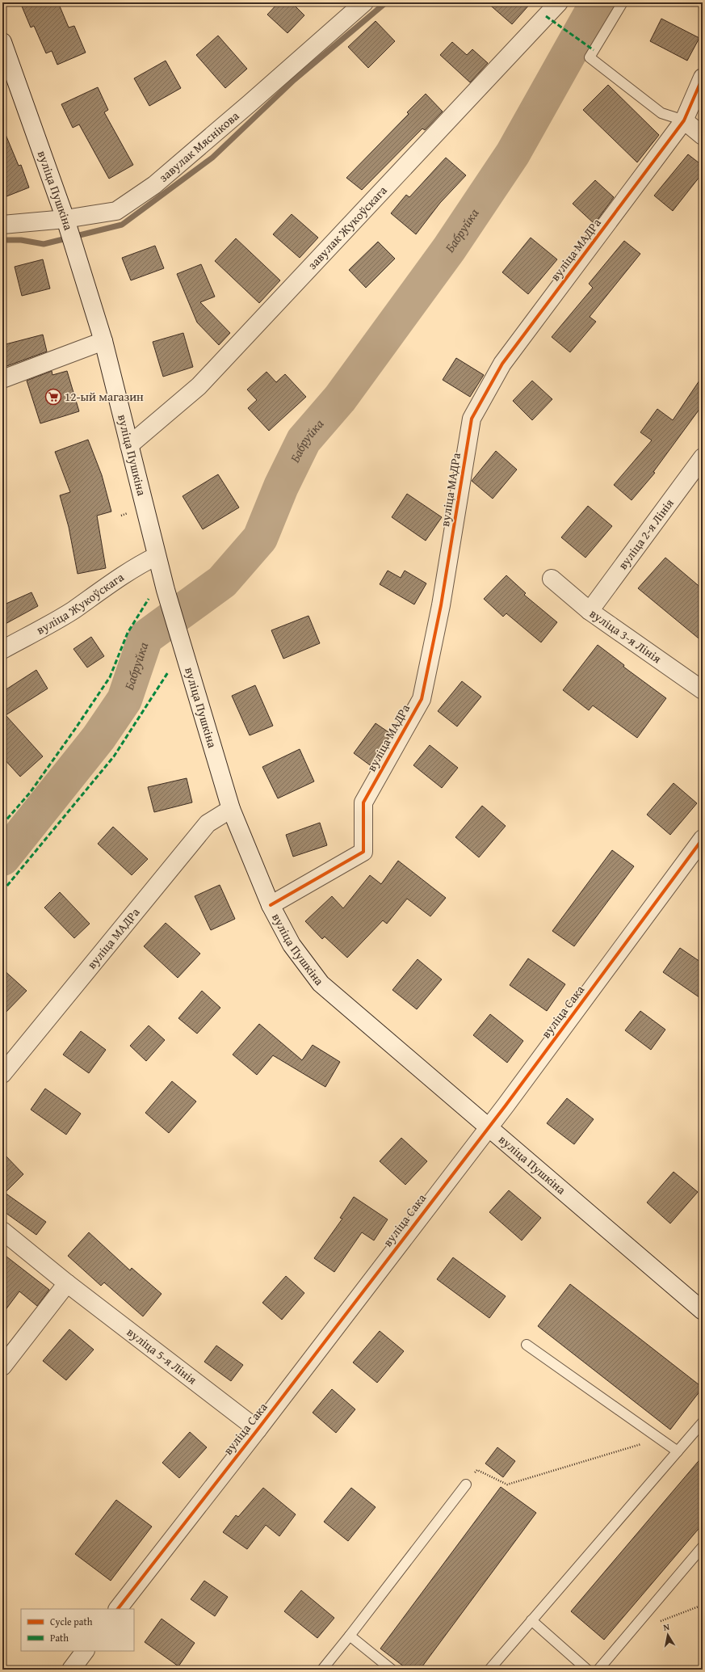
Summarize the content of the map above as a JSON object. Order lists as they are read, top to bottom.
{
  "streets": {
    "street": [
      "завулак Мяснікова",
      "вуліца Пушкіна",
      "завулак Жукоўскага",
      "вуліца МАДРа",
      "вуліца 2-я Лінія",
      "вуліца Жукоўскага",
      "вуліца 3-я Лінія",
      "вуліца Сака",
      "вуліца 5-я Лінія"
    ]
  },
  "crossings": [
    ["завулак Мяснікова", "вуліца Пушкіна"],
    ["вуліца Пушкіна", "завулак Жукоўскага"],
    ["вуліца Пушкіна", "вуліца МАДРа"],
    ["вуліца Пушкіна", "вуліца Жукоўскага"],
    ["вуліца Пушкіна", "вуліца Сака"],
    ["вуліца 2-я Лінія", "вуліца 3-я Лінія"],
    ["вуліца Сака", "вуліца 5-я Лінія"]
  ],
  "water": ["Бабруйка"],
  "places": {
    "supermarket": ["12-ый магазин"]
  },
  "legend": ["Cycle path", "Path"],
  "north": "top"
}
